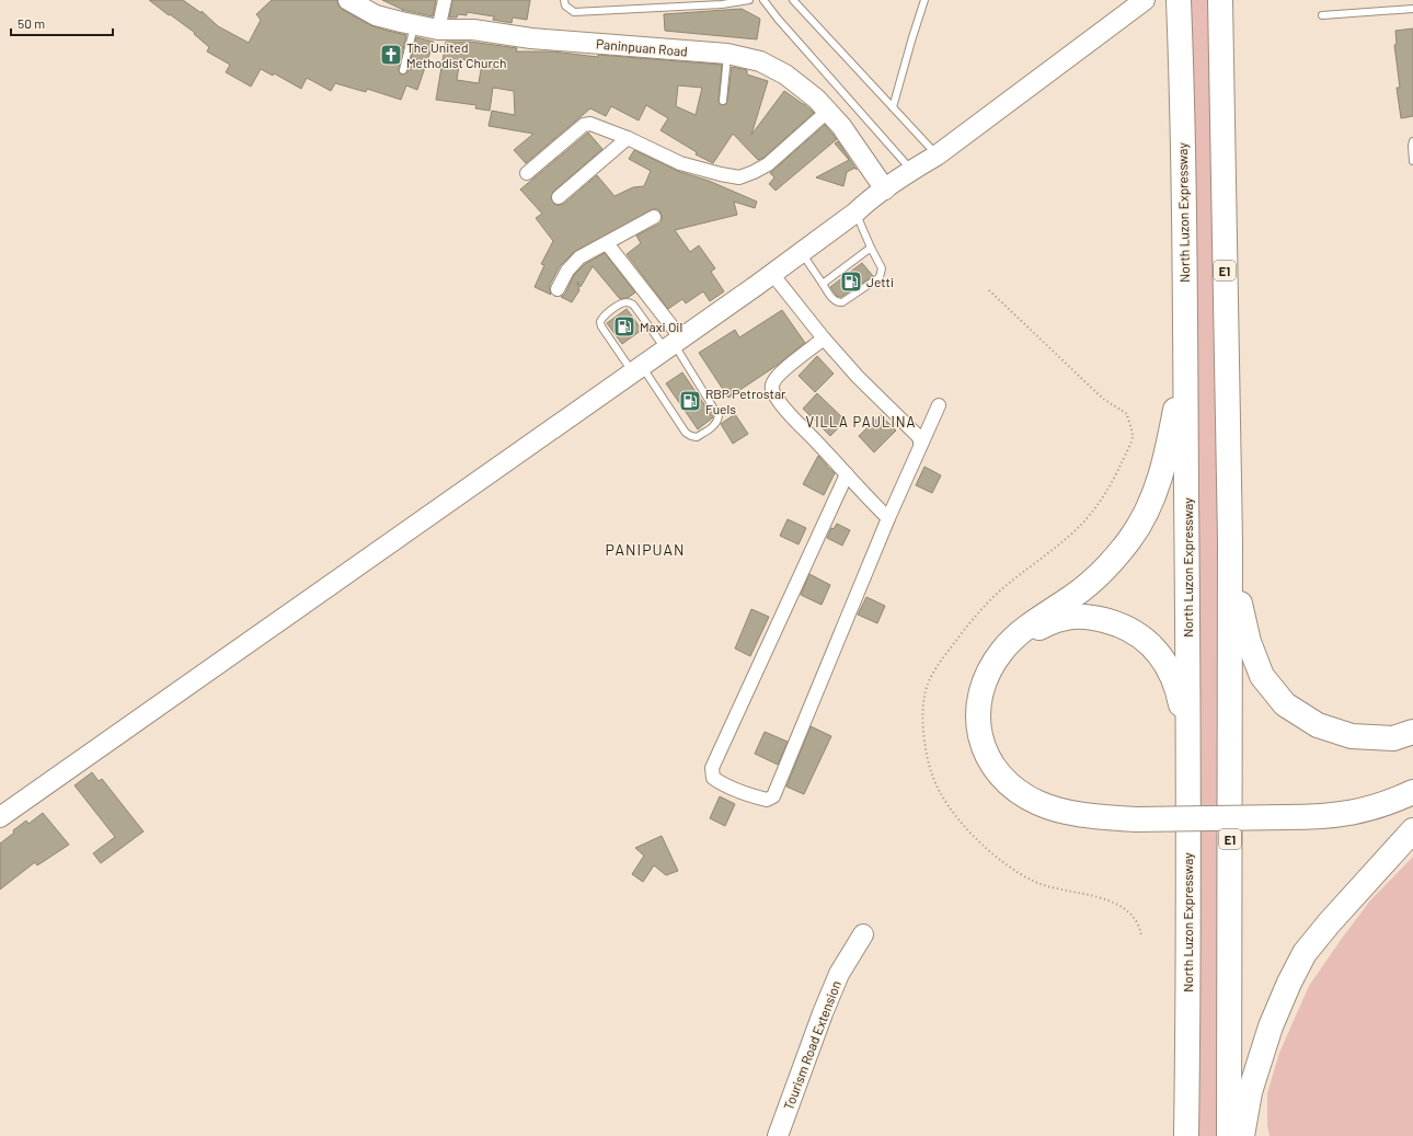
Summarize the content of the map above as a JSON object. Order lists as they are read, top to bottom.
{
  "streets": {
    "highway": ["North Luzon Expressway", "E1"],
    "main road": ["Paninpuan Road", "Tourism Road Extension"]
  },
  "districts": ["VILLA PAULINA", "PANIPUAN"],
  "places": {
    "church": ["The United Methodist Church"],
    "fuel station": ["Jetti", "Maxi Oil", "RBP Petrostar Fuels"]
  },
  "scale_bar": "50 m"
}
